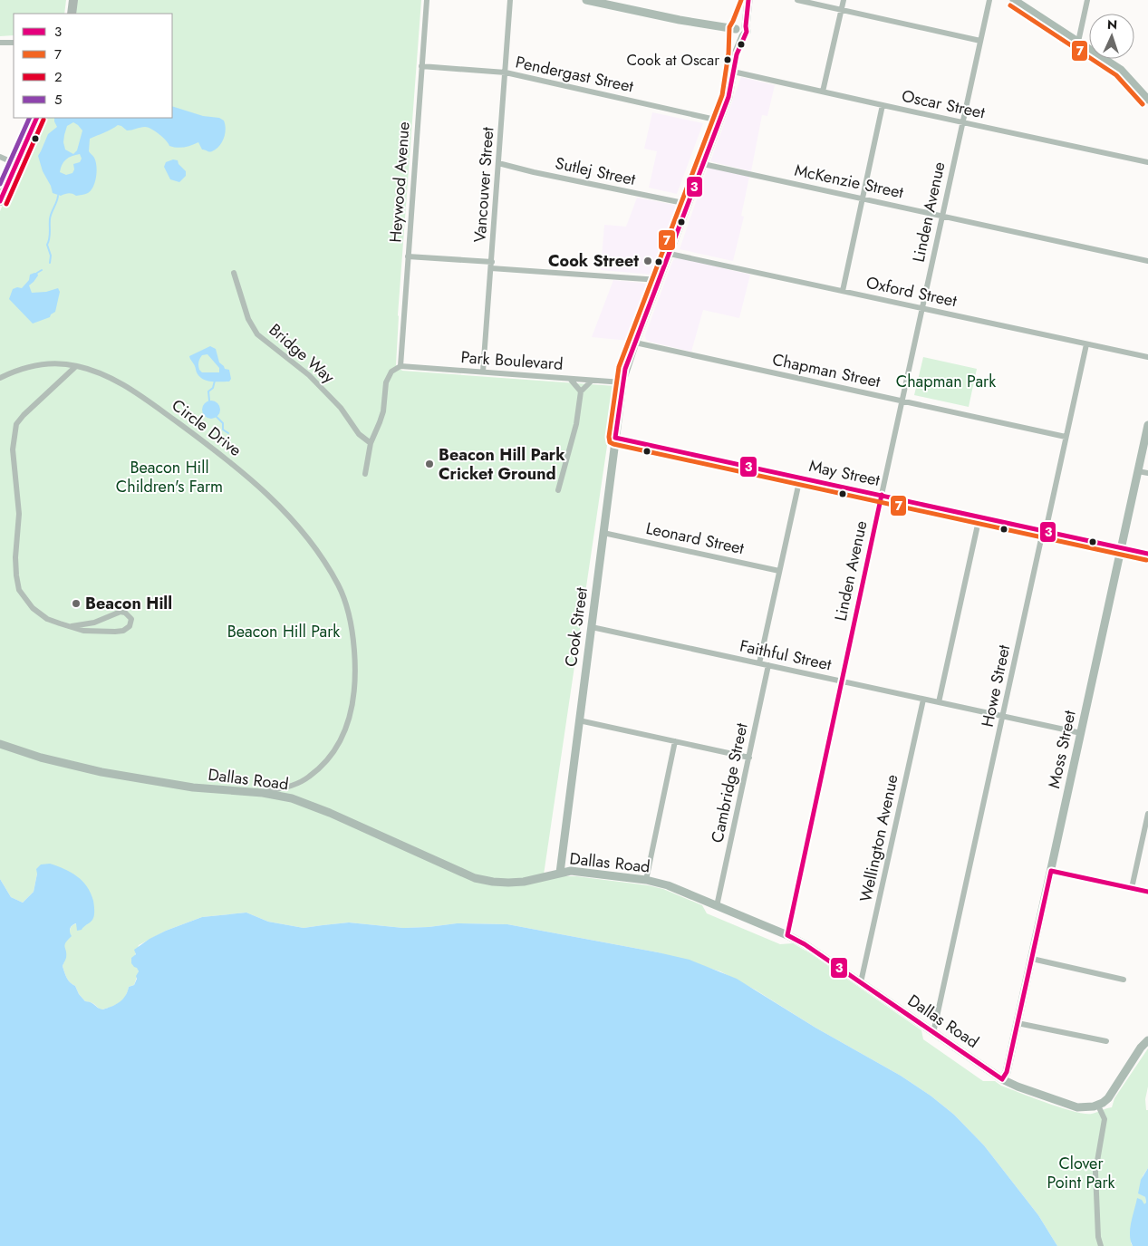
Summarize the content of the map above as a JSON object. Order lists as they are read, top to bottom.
{
  "streets": {
    "main road": ["Cook Street", "Moss Street", "Dallas Road"],
    "street": [
      "Pendergast Street",
      "Oscar Street",
      "Sutlej Street",
      "McKenzie Street",
      "Heywood Avenue",
      "Vancouver Street",
      "Linden Avenue",
      "Oxford Street",
      "Bridge Way",
      "Park Boulevard",
      "Chapman Street",
      "Circle Drive",
      "May Street",
      "Leonard Street",
      "Faithful Street",
      "Howe Street",
      "Cambridge Street",
      "Wellington Avenue"
    ]
  },
  "crossings": [
    ["Pendergast Street", "Heywood Avenue"],
    ["Pendergast Street", "Vancouver Street"],
    ["Pendergast Street", "Cook Street"],
    ["Oscar Street", "Linden Avenue"],
    ["Oscar Street", "Cook Street"],
    ["Sutlej Street", "Vancouver Street"],
    ["Sutlej Street", "Cook Street"],
    ["McKenzie Street", "Linden Avenue"],
    ["McKenzie Street", "Cook Street"],
    ["Heywood Avenue", "Park Boulevard"],
    ["Vancouver Street", "Park Boulevard"],
    ["Linden Avenue", "Oxford Street"],
    ["Linden Avenue", "Chapman Street"],
    ["Linden Avenue", "May Street"],
    ["Linden Avenue", "Faithful Street"],
    ["Linden Avenue", "Dallas Road"],
    ["Oxford Street", "Cook Street"],
    ["Oxford Street", "Howe Street"],
    ["Park Boulevard", "Cook Street"],
    ["Chapman Street", "Cook Street"],
    ["Chapman Street", "Howe Street"],
    ["Circle Drive", "Dallas Road"],
    ["May Street", "Cook Street"],
    ["May Street", "Howe Street"],
    ["May Street", "Moss Street"],
    ["Leonard Street", "Cook Street"],
    ["Cook Street", "Faithful Street"],
    ["Cook Street", "Dallas Road"],
    ["Faithful Street", "Howe Street"],
    ["Faithful Street", "Moss Street"],
    ["Faithful Street", "Cambridge Street"],
    ["Faithful Street", "Wellington Avenue"],
    ["Howe Street", "Dallas Road"],
    ["Moss Street", "Dallas Road"],
    ["Dallas Road", "Cambridge Street"],
    ["Dallas Road", "Wellington Avenue"]
  ],
  "parks": [
    "Chapman Park",
    "Beacon Hill Children's Farm",
    "Beacon Hill Park",
    "Clover Point Park"
  ],
  "places": [
    "Cook at Oscar",
    "Cook Street",
    "Beacon Hill Park Cricket Ground",
    "Beacon Hill"
  ],
  "lines": [
    "transit line 3",
    "transit line 7",
    "transit line 5",
    "transit line 2"
  ],
  "legend": [
    "3",
    "7",
    "2",
    "5"
  ],
  "north": "top"
}
